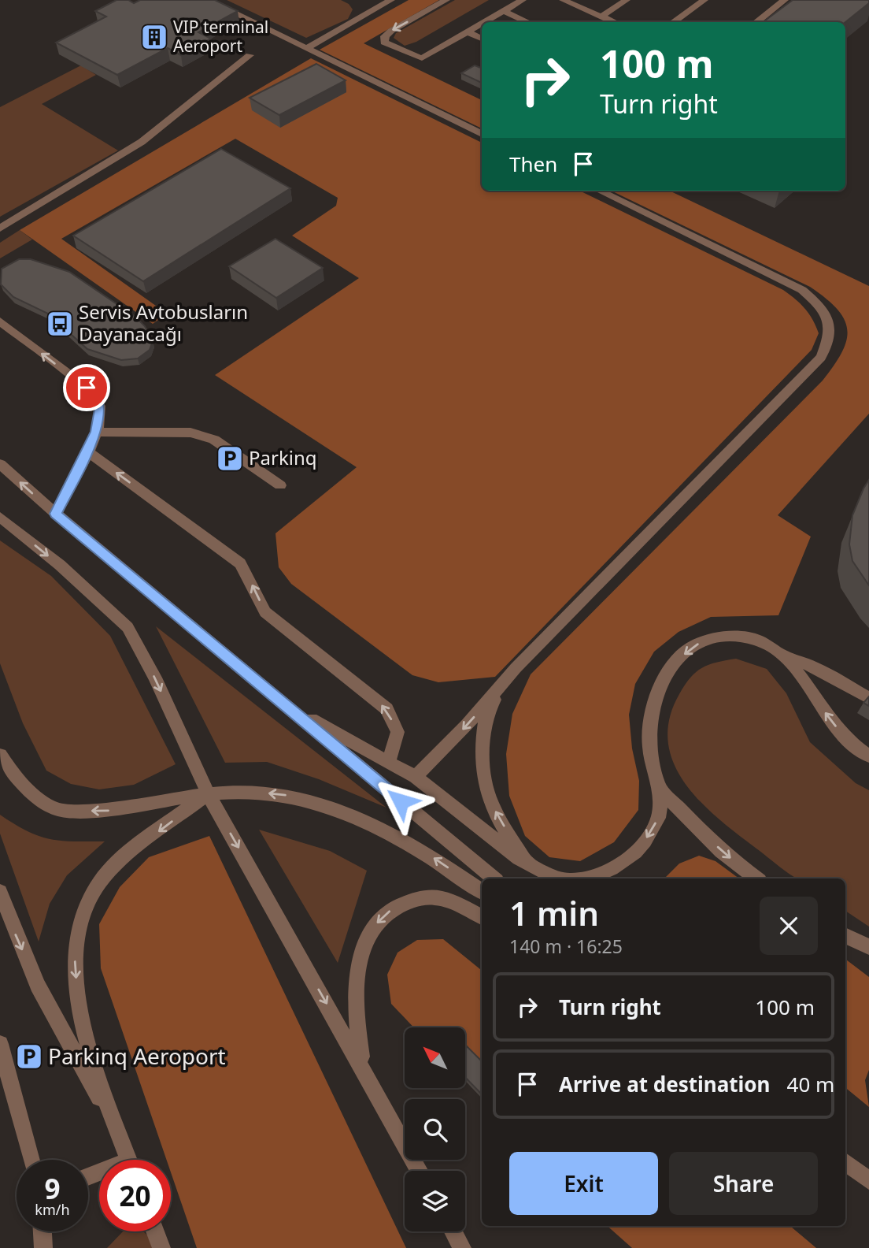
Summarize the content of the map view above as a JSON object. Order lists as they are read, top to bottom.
{
  "places": {
    "building": ["VIP terminal Aeroport"],
    "bus stop": ["Servis Avtobusların Dayanacağı"],
    "parking": ["Parkinq", "Parkinq Aeroport"]
  },
  "north": "top left",
  "page": {
    "turn": ["100 m", "Turn right"],
    "then": "Then",
    "heading": ["1 min", "140 m · 16:25"],
    "list": [
      {
        "name": "Turn right",
        "value": "100 m"
      },
      {
        "name": "Arrive at destination",
        "value": "40 m"
      }
    ],
    "buttons": ["Exit", "Share"],
    "speed": "9 km/h",
    "limit": "20"
  }
}
